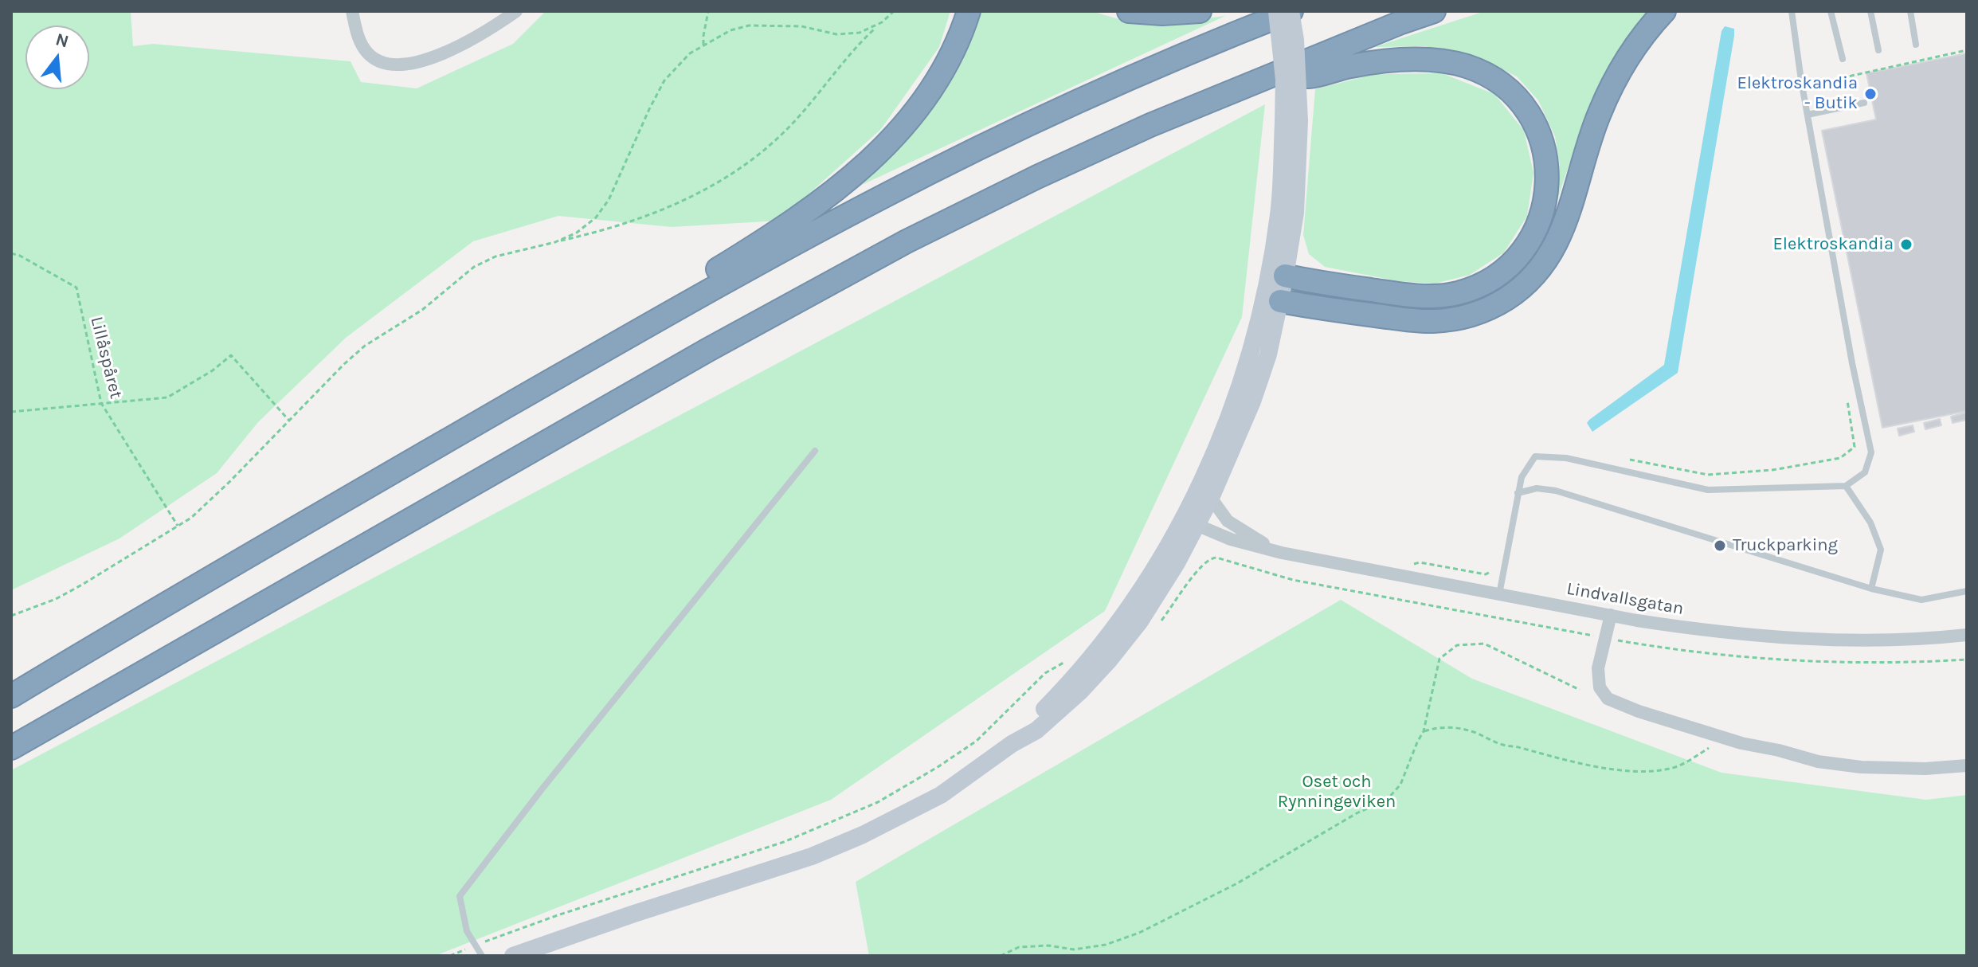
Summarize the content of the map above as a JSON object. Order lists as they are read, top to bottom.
{
  "streets": {
    "street": ["Lindvallsgatan"],
    "path": ["Lillåspåret"]
  },
  "parks": ["Oset och Rynningeviken"],
  "places": ["Elektroskandia - Butik", "Elektroskandia", "Truckparking"],
  "north": "top"
}
